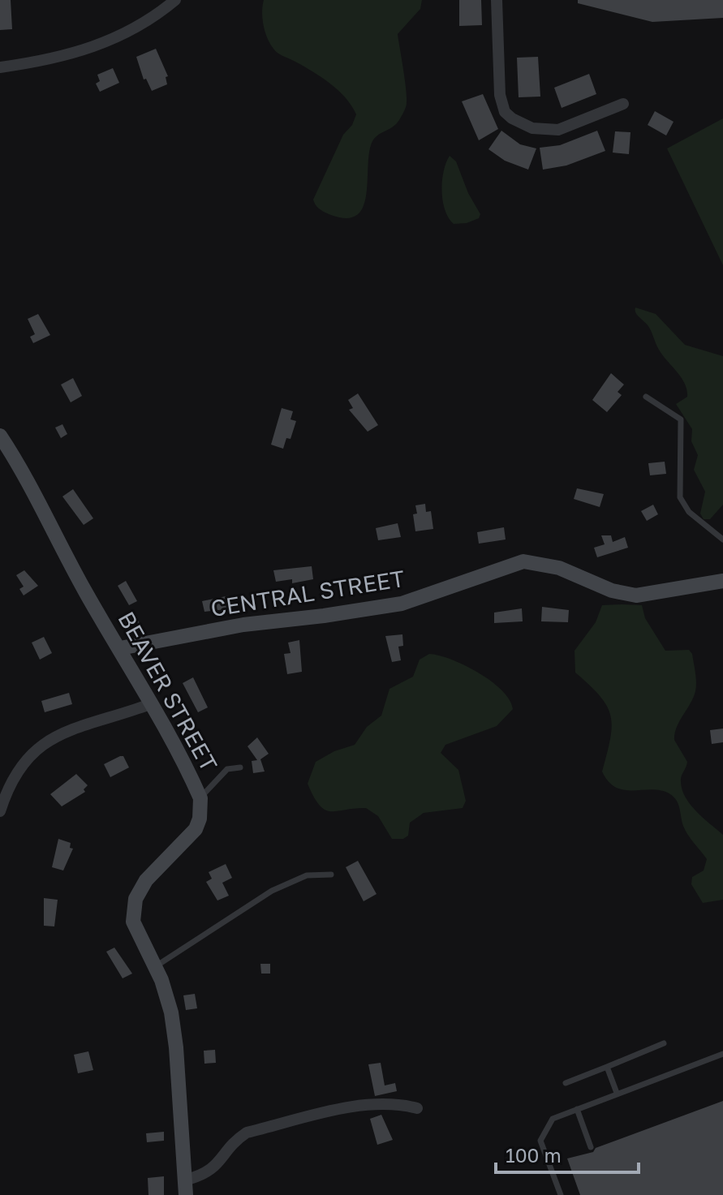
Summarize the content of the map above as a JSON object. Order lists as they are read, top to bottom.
{
  "streets": {
    "street": ["CENTRAL STREET", "BEAVER STREET"]
  },
  "crossings": [
    ["CENTRAL STREET", "BEAVER STREET"]
  ],
  "scale_bar": "100 m"
}
